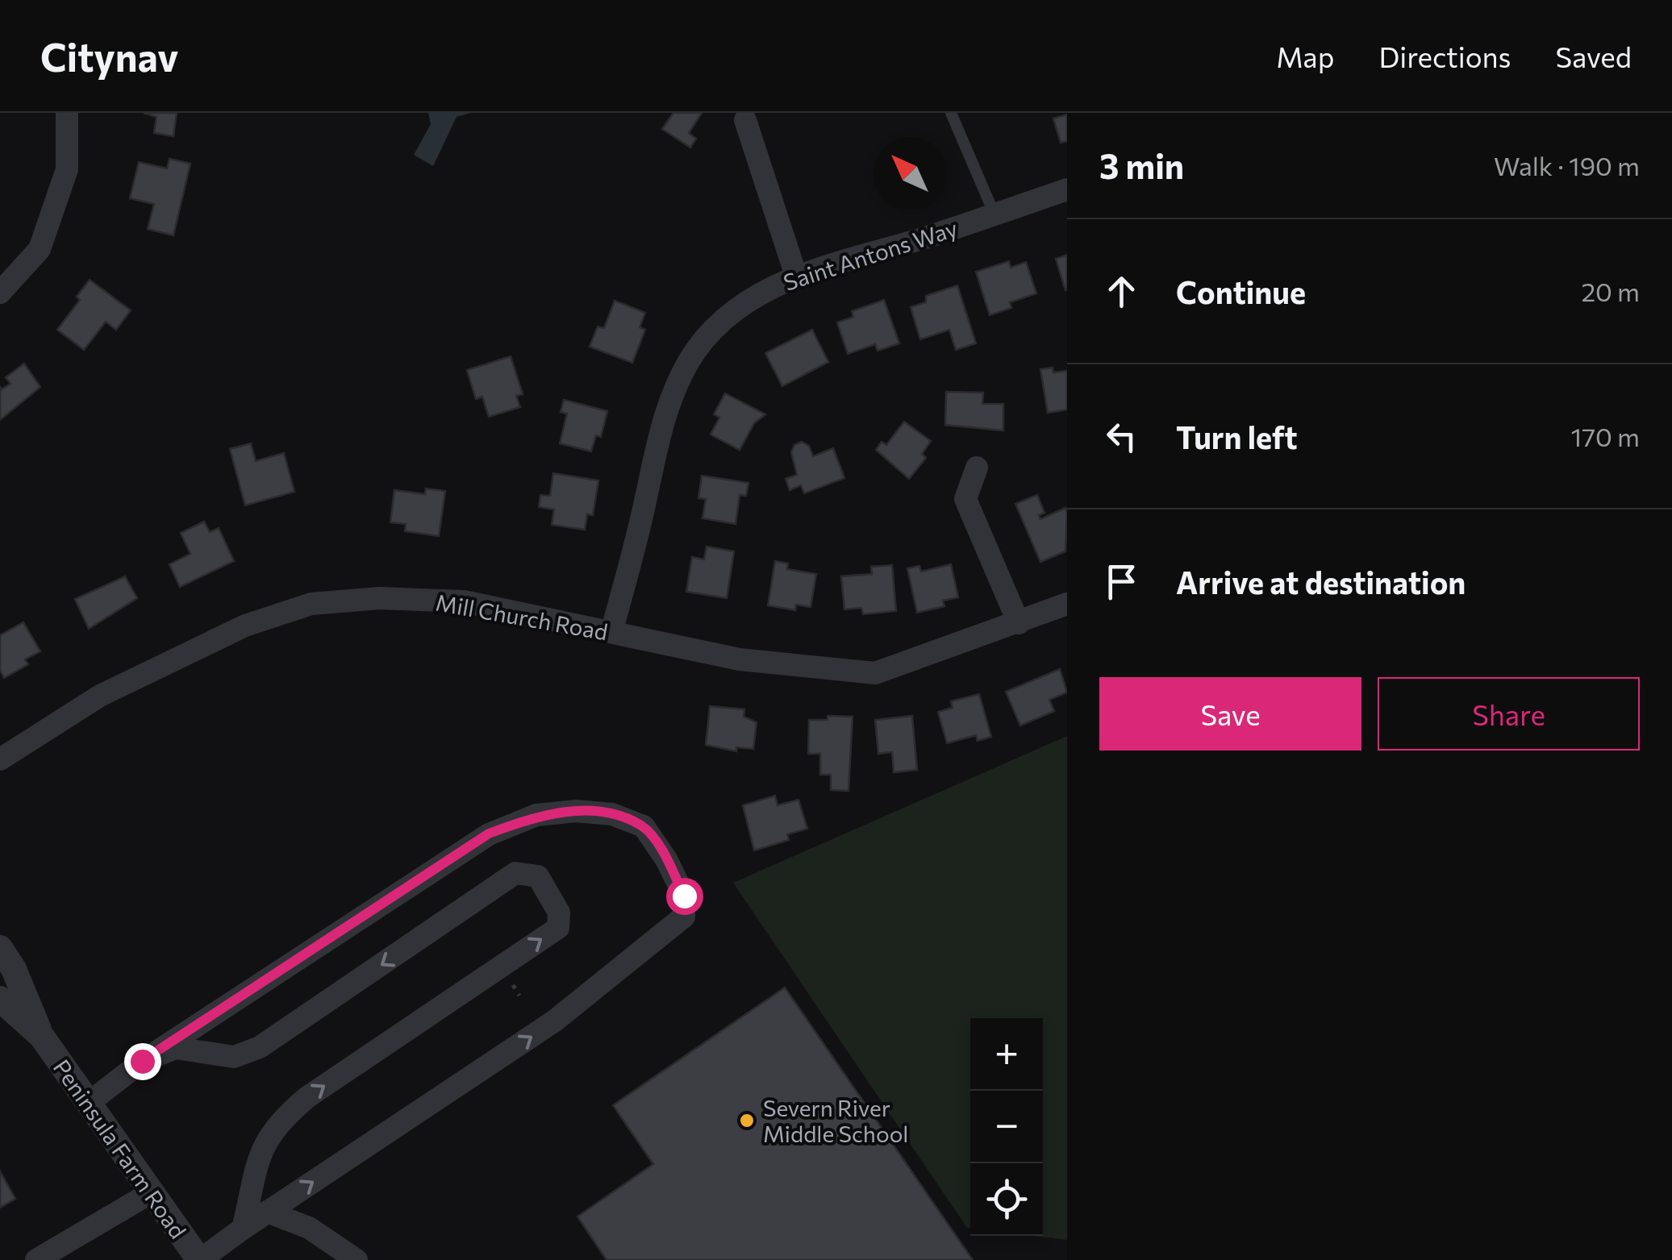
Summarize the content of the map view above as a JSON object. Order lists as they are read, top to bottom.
{
  "streets": {
    "street": ["Saint Antons Way", "Mill Church Road", "Peninsula Farm Road"]
  },
  "crossings": [
    ["Saint Antons Way", "Mill Church Road"]
  ],
  "places": ["Severn River Middle School"],
  "north": "top left",
  "page": {
    "header": "Citynav",
    "nav": ["Map", "Directions", "Saved"],
    "heading": ["3 min", "Walk · 190 m"],
    "list": [
      ["Continue", "20 m"],
      ["Turn left", "170 m"],
      "Arrive at destination"
    ],
    "buttons": ["Save", "Share"],
    "map_buttons": ["+", "−"]
  }
}
